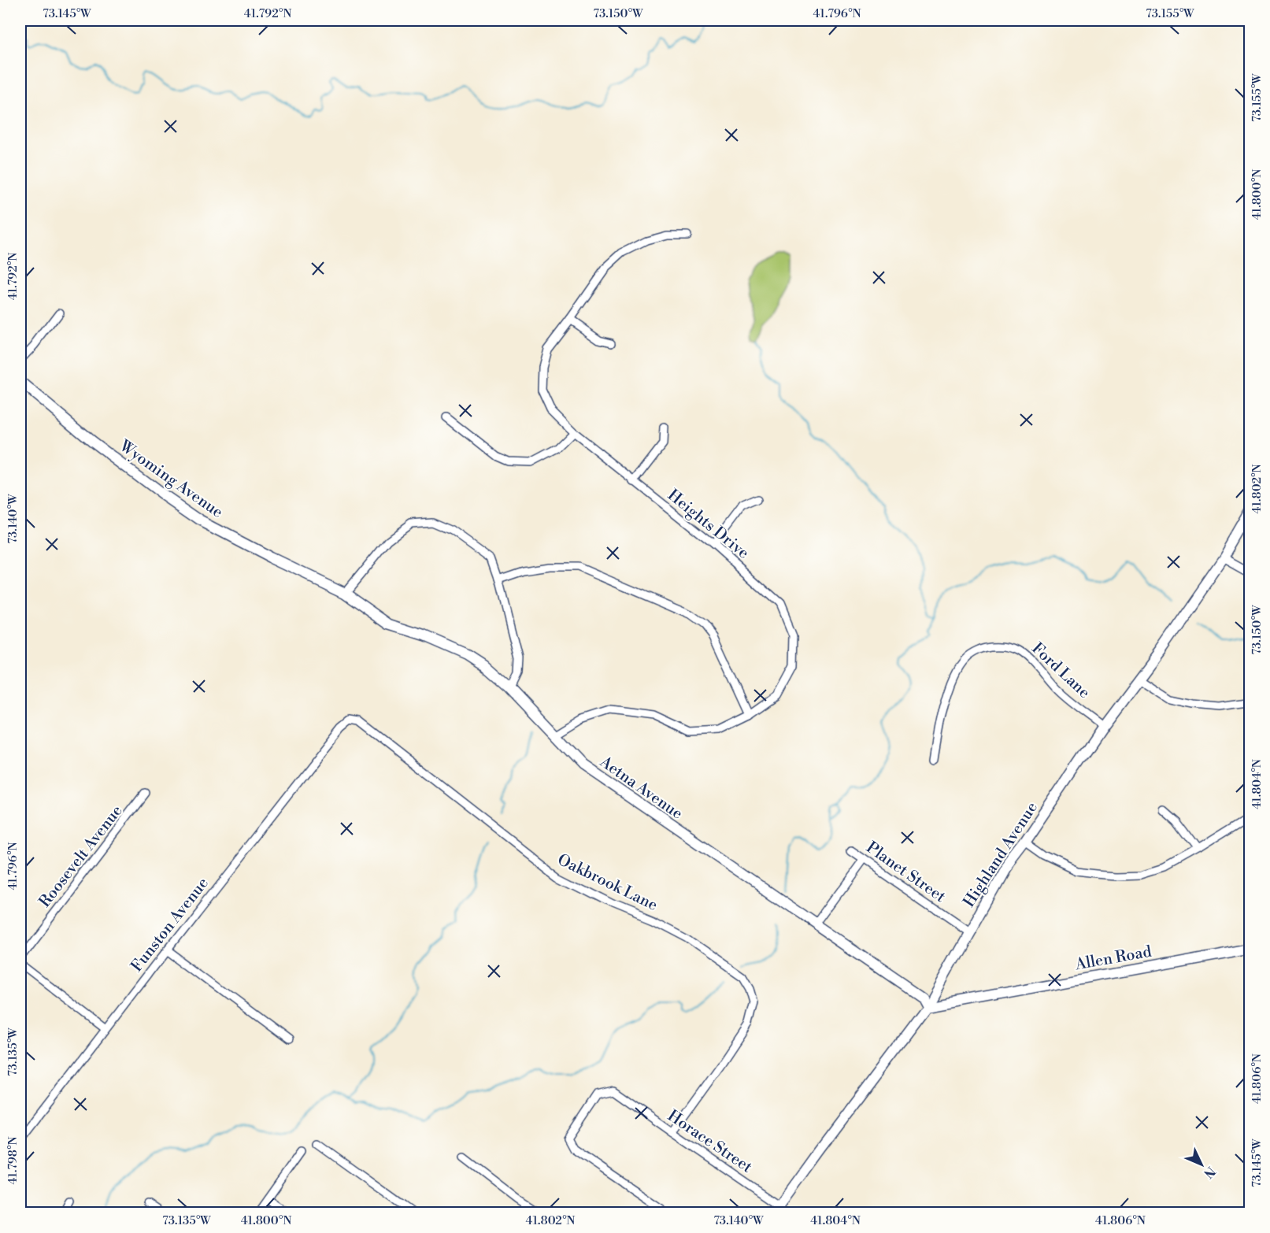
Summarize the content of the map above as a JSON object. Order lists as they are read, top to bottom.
{
  "streets": {
    "street": [
      "Wyoming Avenue",
      "Heights Drive",
      "Ford Lane",
      "Aetna Avenue",
      "Highland Avenue",
      "Roosevelt Avenue",
      "Planet Street",
      "Oakbrook Lane",
      "Funston Avenue",
      "Allen Road",
      "Horace Street"
    ]
  },
  "crossings": [
    ["Wyoming Avenue", "Aetna Avenue"],
    ["Heights Drive", "Aetna Avenue"],
    ["Ford Lane", "Highland Avenue"],
    ["Aetna Avenue", "Highland Avenue"],
    ["Aetna Avenue", "Allen Road"],
    ["Highland Avenue", "Planet Street"],
    ["Highland Avenue", "Allen Road"],
    ["Highland Avenue", "Horace Street"],
    ["Oakbrook Lane", "Funston Avenue"],
    ["Oakbrook Lane", "Horace Street"]
  ],
  "north": "bottom right",
  "coordinates": [
    "73.145°W",
    "41.792°N",
    "73.150°W",
    "41.796°N",
    "73.155°W",
    "41.800°N",
    "41.802°N",
    "73.140°W",
    "41.804°N",
    "73.135°W",
    "41.806°N",
    "41.798°N"
  ]
}
